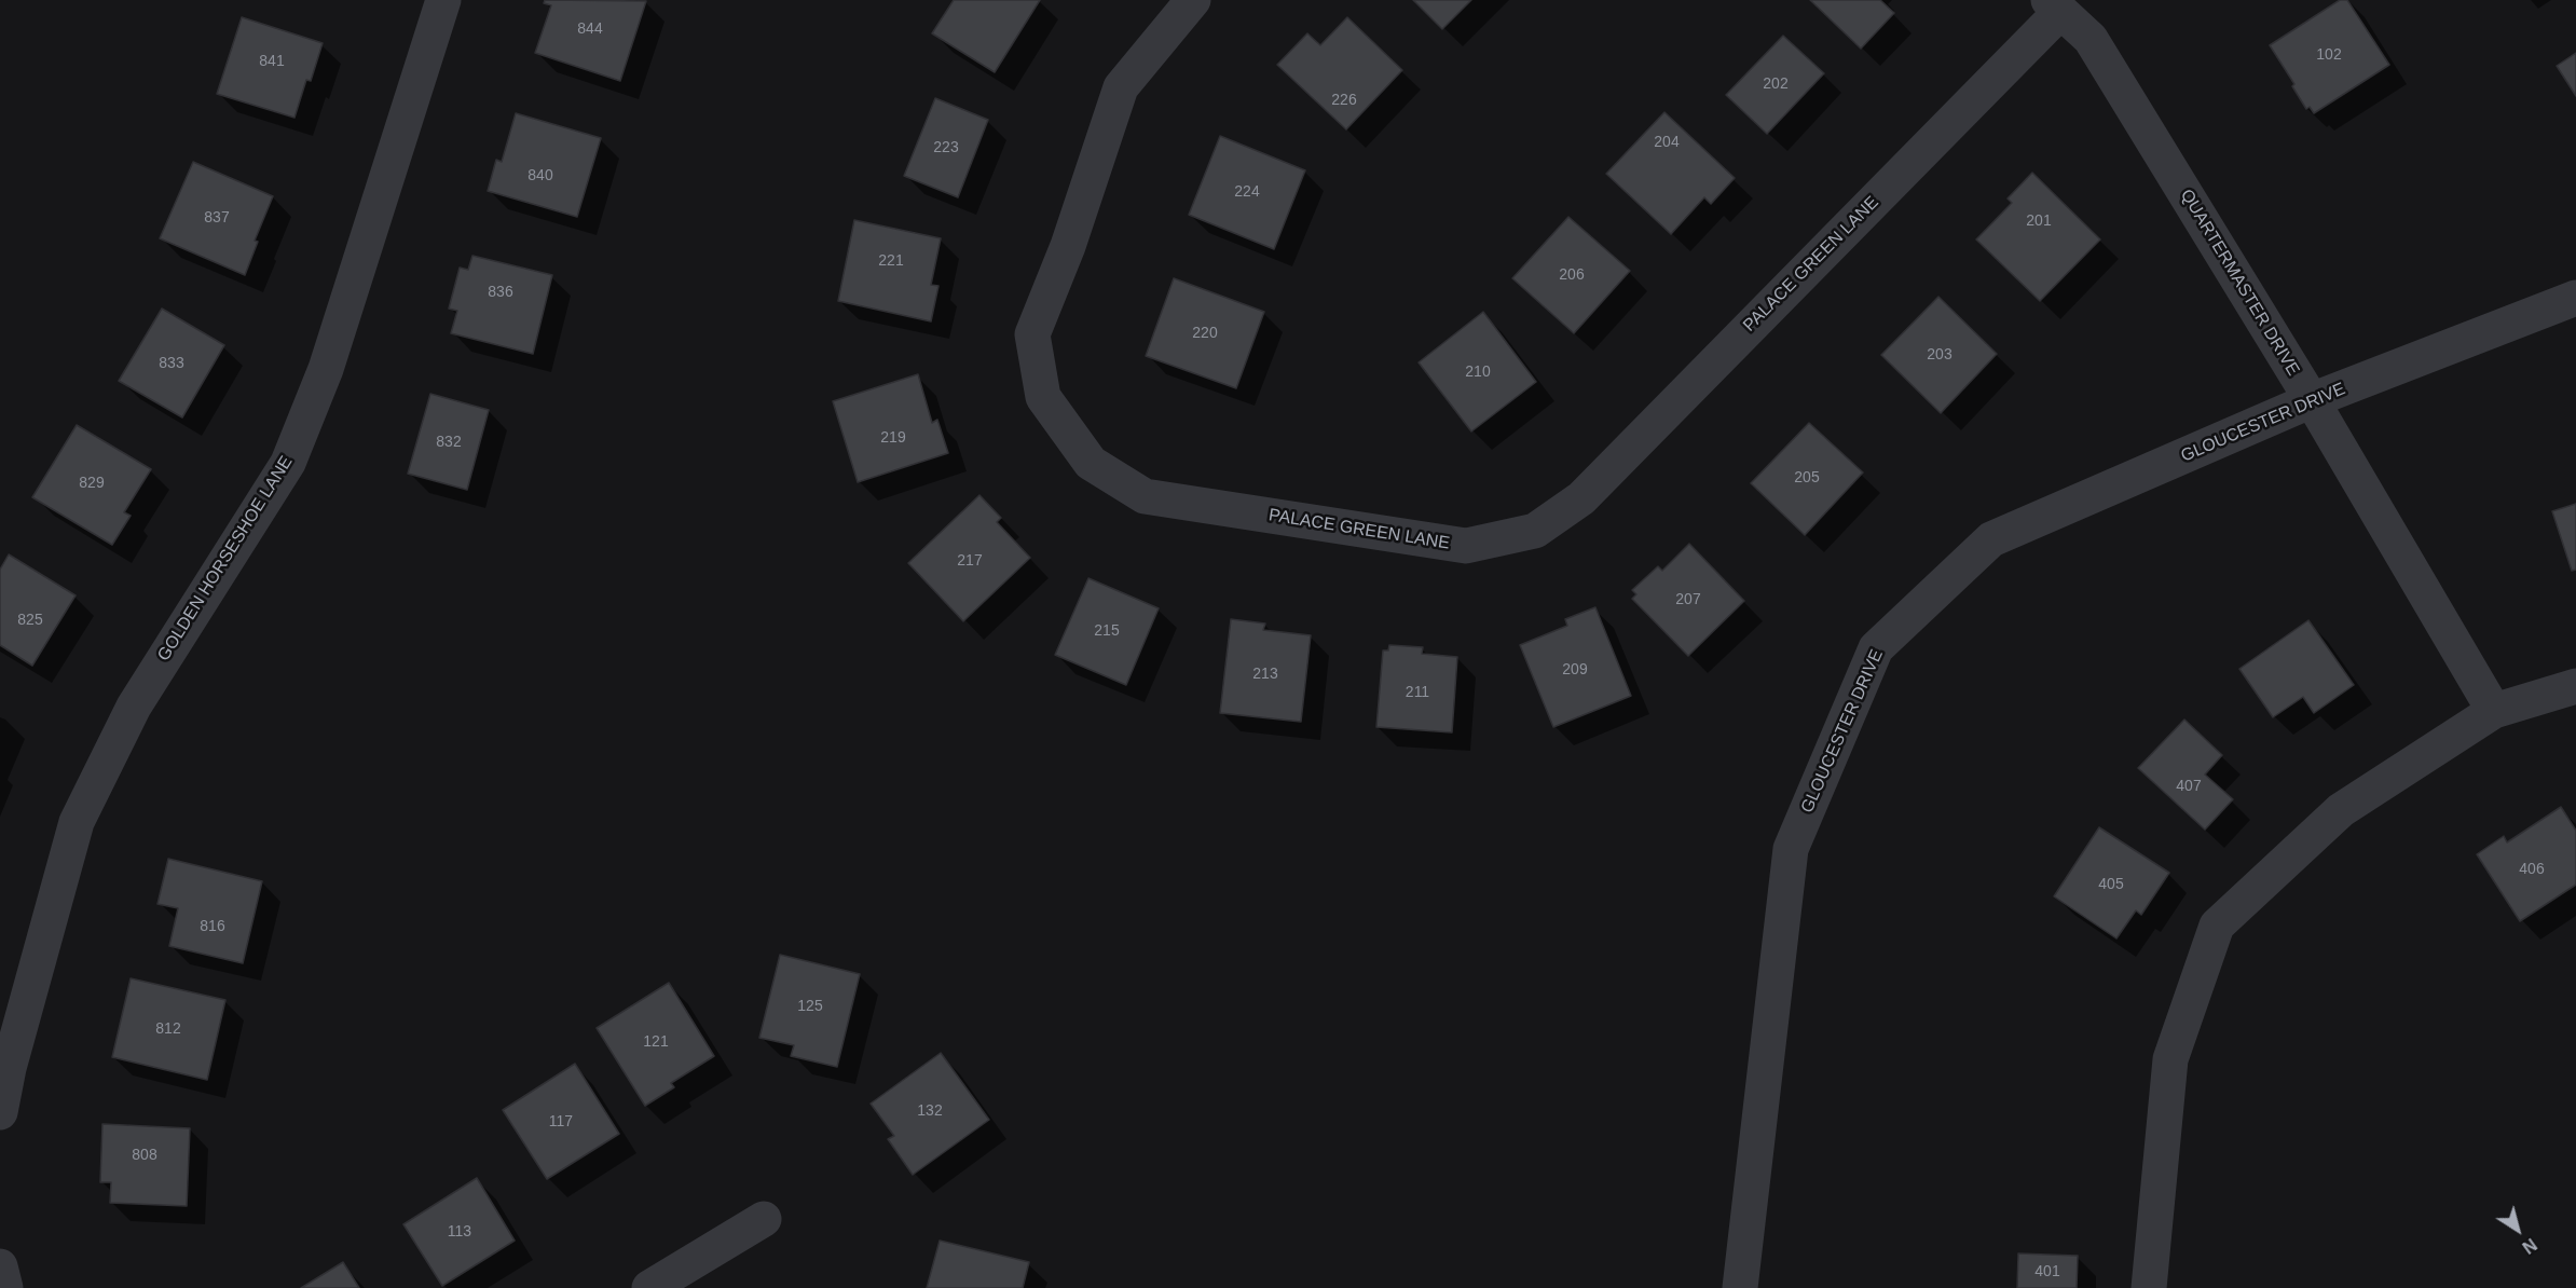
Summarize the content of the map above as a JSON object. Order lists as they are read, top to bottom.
{
  "streets": {
    "street": [
      "PALACE GREEN LANE",
      "QUARTERMASTER DRIVE",
      "GLOUCESTER DRIVE",
      "GOLDEN HORSESHOE LANE"
    ]
  },
  "crossings": [
    ["PALACE GREEN LANE", "QUARTERMASTER DRIVE"],
    ["QUARTERMASTER DRIVE", "GLOUCESTER DRIVE"]
  ],
  "house_numbers": [
    "844",
    "102",
    "841",
    "202",
    "226",
    "204",
    "223",
    "840",
    "224",
    "837",
    "201",
    "221",
    "206",
    "836",
    "220",
    "203",
    "833",
    "210",
    "219",
    "832",
    "205",
    "829",
    "217",
    "207",
    "825",
    "215",
    "209",
    "213",
    "211",
    "407",
    "406",
    "405",
    "816",
    "125",
    "812",
    "121",
    "132",
    "117",
    "808",
    "113",
    "401"
  ],
  "north": "bottom right"
}
